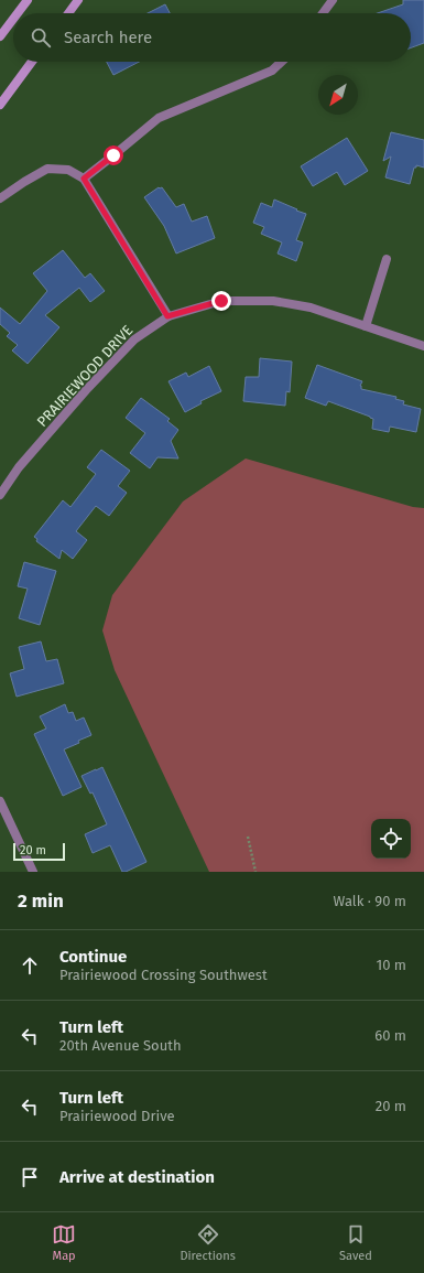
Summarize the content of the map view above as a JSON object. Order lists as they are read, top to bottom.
{
  "streets": {
    "street": ["PRAIRIEWOOD DRIVE"]
  },
  "scale_bar": "20 m",
  "north": "bottom left",
  "page": {
    "search": "Search here",
    "scale": "20 m",
    "heading": ["2 min", "Walk · 90 m"],
    "list": [
      ["Continue", "Prairiewood Crossing Southwest", "10 m"],
      ["Turn left", "20th Avenue South", "60 m"],
      ["Turn left", "Prairiewood Drive", "20 m"],
      "Arrive at destination"
    ],
    "nav": ["Map", "Directions", "Saved"]
  }
}
